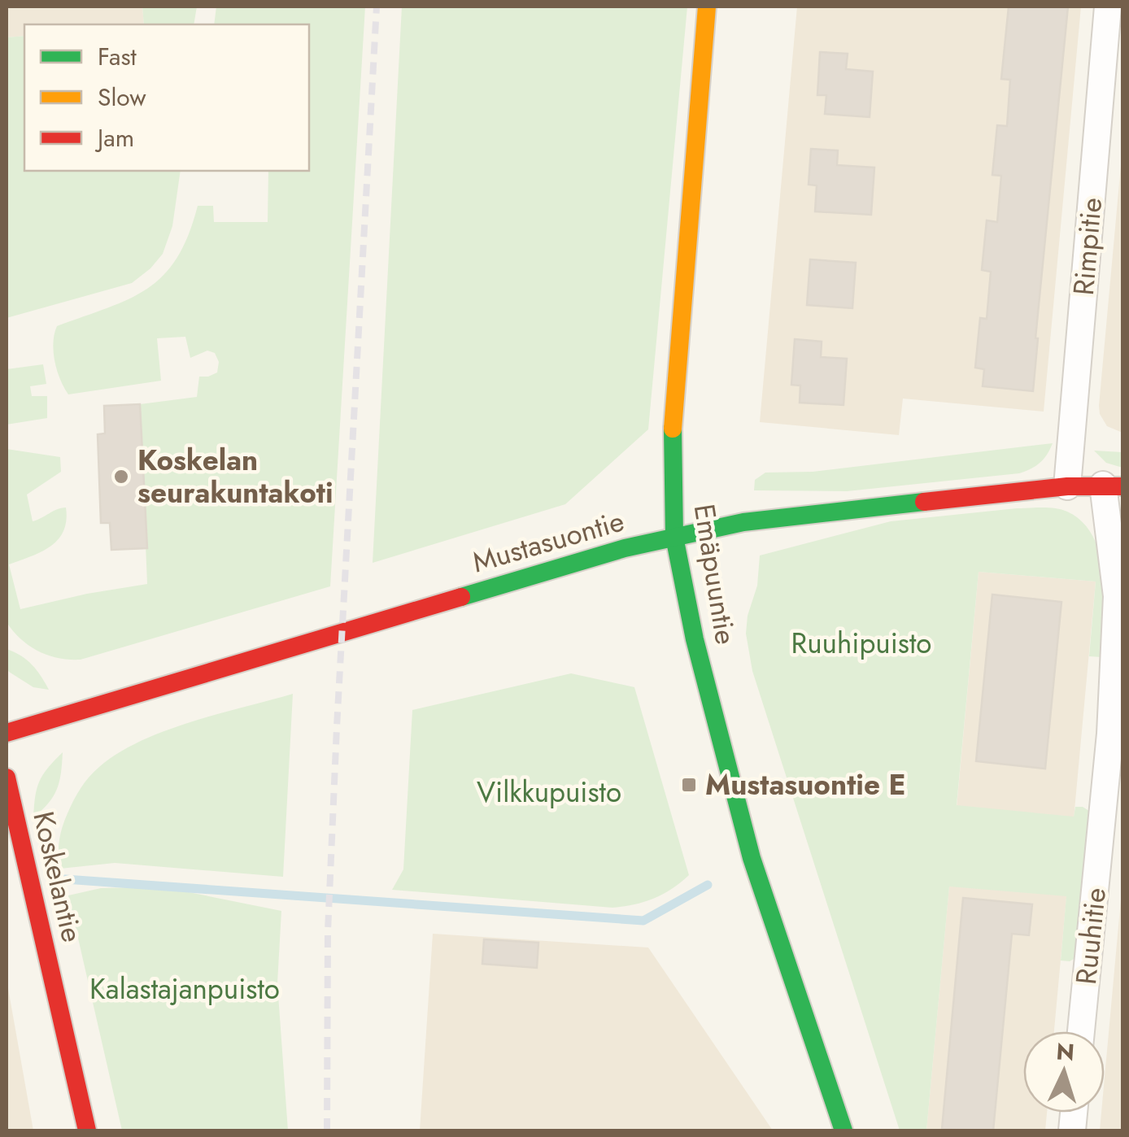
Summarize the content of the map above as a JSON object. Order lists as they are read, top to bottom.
{
  "streets": {
    "street": [
      "Rimpitie",
      "Mustasuontie",
      "Emäpuuntie",
      "Koskelantie",
      "Ruuhitie"
    ]
  },
  "crossings": [
    ["Rimpitie", "Mustasuontie"],
    ["Mustasuontie", "Emäpuuntie"],
    ["Mustasuontie", "Ruuhitie"]
  ],
  "parks": ["Ruuhipuisto", "Vilkkupuisto", "Kalastajanpuisto"],
  "places": {
    "other": ["Koskelan seurakuntakoti"],
    "transit": ["Mustasuontie E"]
  },
  "legend": ["Fast", "Slow", "Jam"],
  "north": "top"
}
